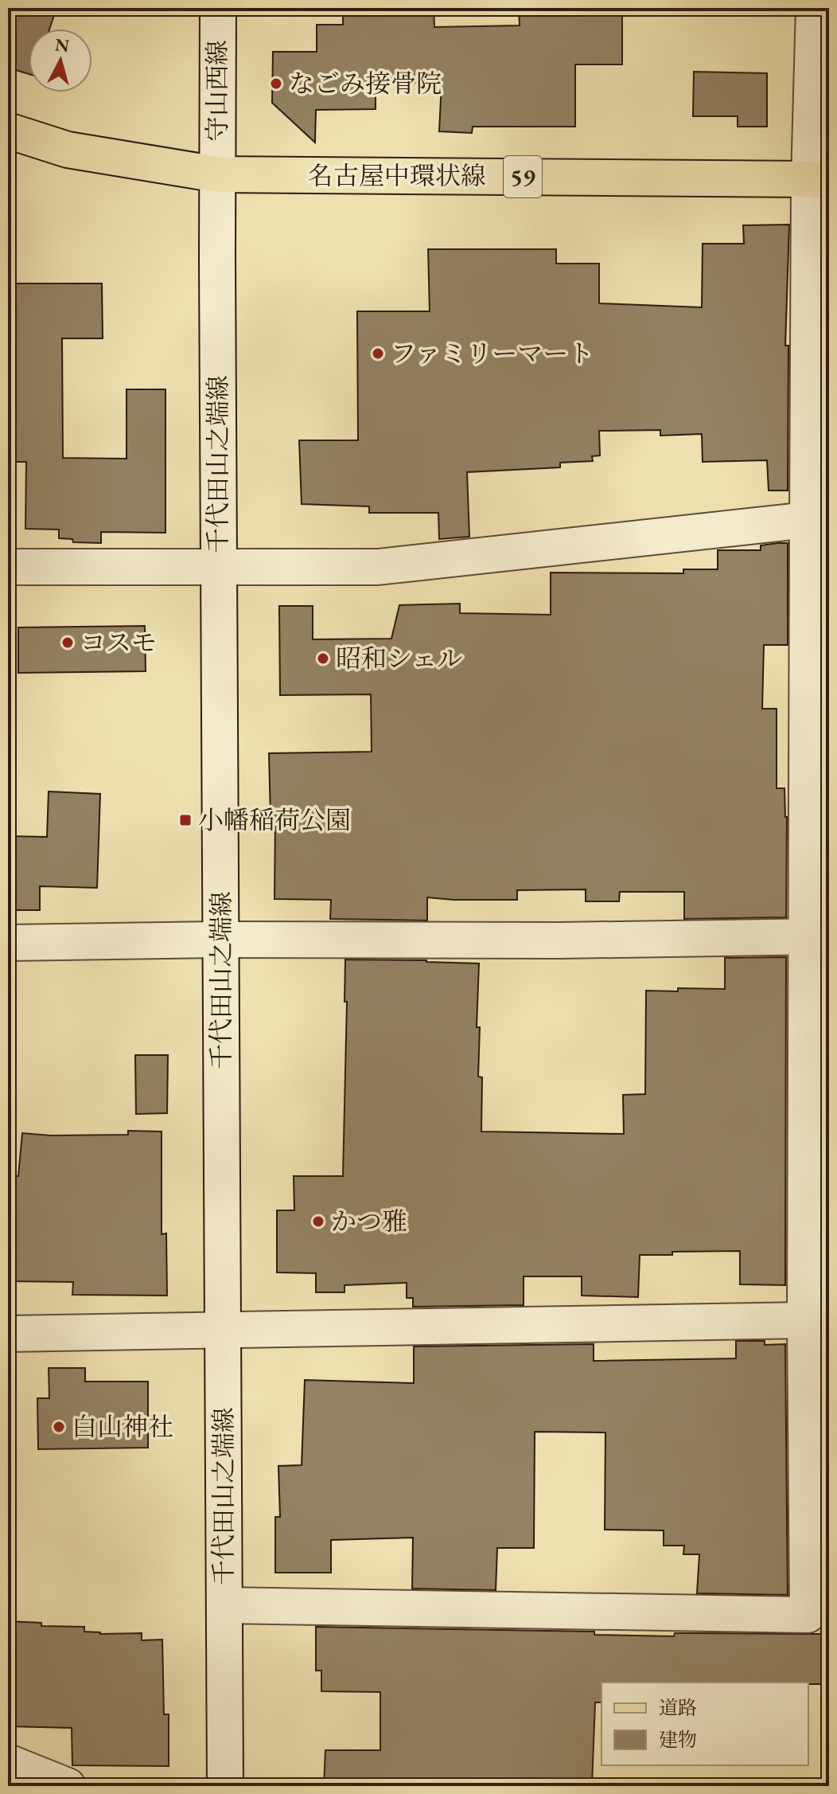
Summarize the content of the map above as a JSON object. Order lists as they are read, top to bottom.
{
  "streets": {
    "main road": ["名古屋中環状線", "59"],
    "street": ["守山西線", "千代田山之端線"]
  },
  "crossings": [
    ["守山西線", "名古屋中環状線"],
    ["守山西線", "千代田山之端線"],
    ["名古屋中環状線", "千代田山之端線"]
  ],
  "places": {
    "other": [
      "なごみ接骨院",
      "ファミリーマート",
      "コスモ",
      "昭和シェル",
      "かつ雅",
      "白山神社"
    ],
    "transit": ["小幡稲荷公園"]
  },
  "legend": ["道路", "建物"],
  "north": "top"
}
